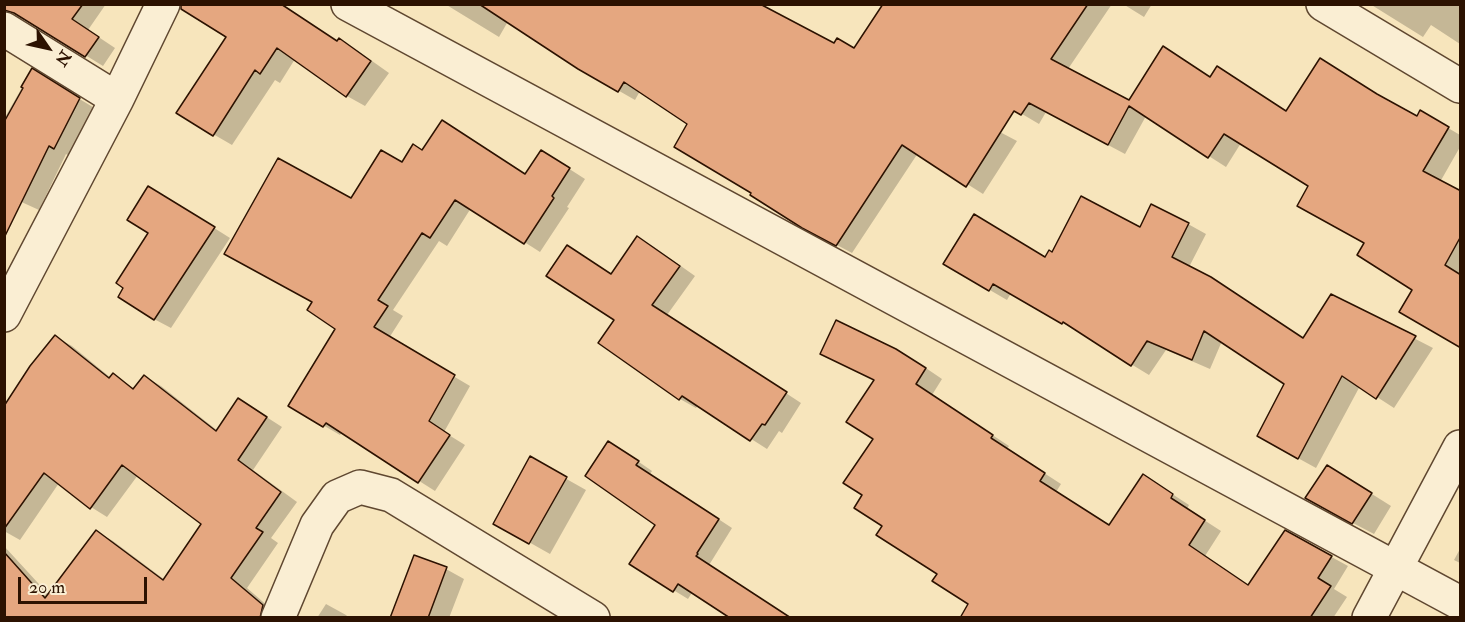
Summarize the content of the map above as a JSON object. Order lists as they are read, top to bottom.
{
  "scale_bar": "20 m",
  "north": "bottom right"
}
